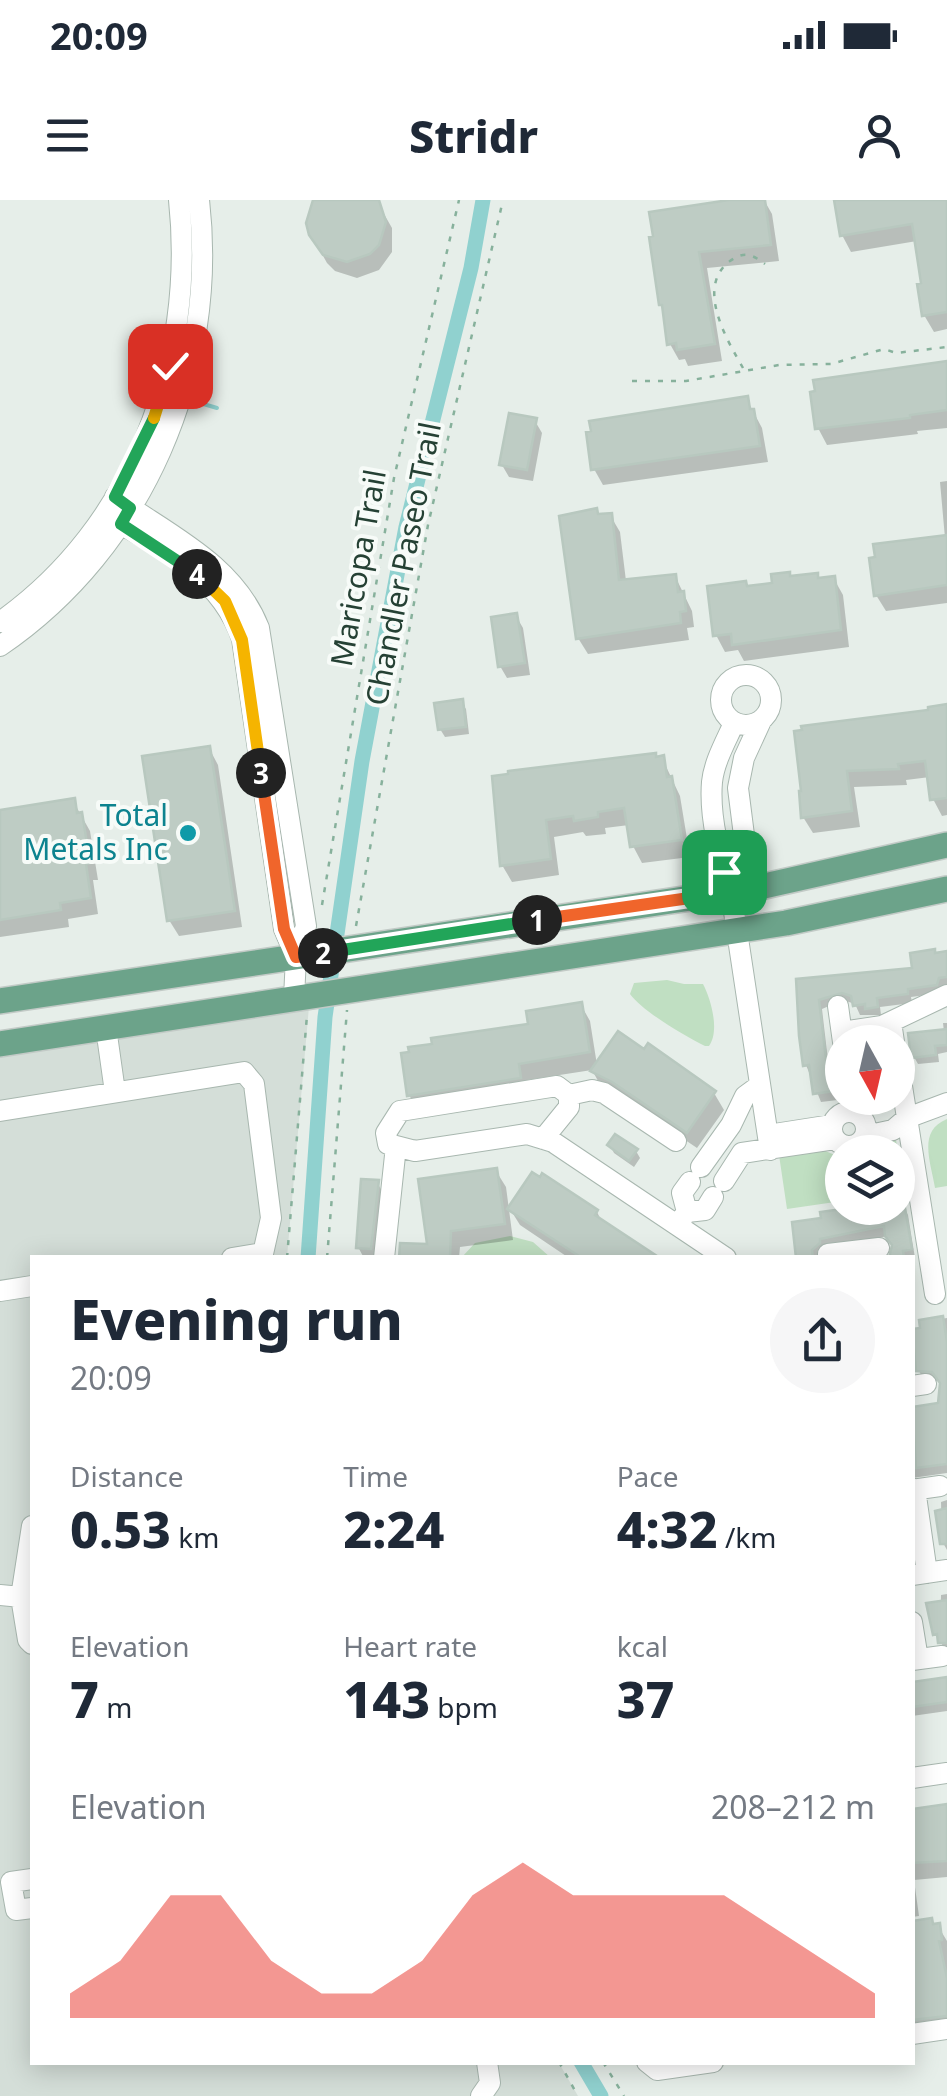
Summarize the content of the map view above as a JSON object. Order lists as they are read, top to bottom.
{
  "streets": {
    "path": ["Chandler Paseo Trail", "Maricopa Trail"]
  },
  "places": ["Total Metals Inc"],
  "north": "bottom",
  "page": {
    "status": "20:09",
    "header": "Stridr",
    "pins": [
      "4",
      "3",
      "1",
      "2"
    ],
    "heading": ["Evening run", "20:09"],
    "stats": [
      ["Distance", "0.53 km"],
      ["Time", "2:24"],
      ["Pace", "4:32 /km"],
      ["Elevation", "7 m"],
      ["Heart rate", "143 bpm"],
      ["kcal", "37"]
    ],
    "chart": ["Elevation", "208–212 m"]
  }
}
